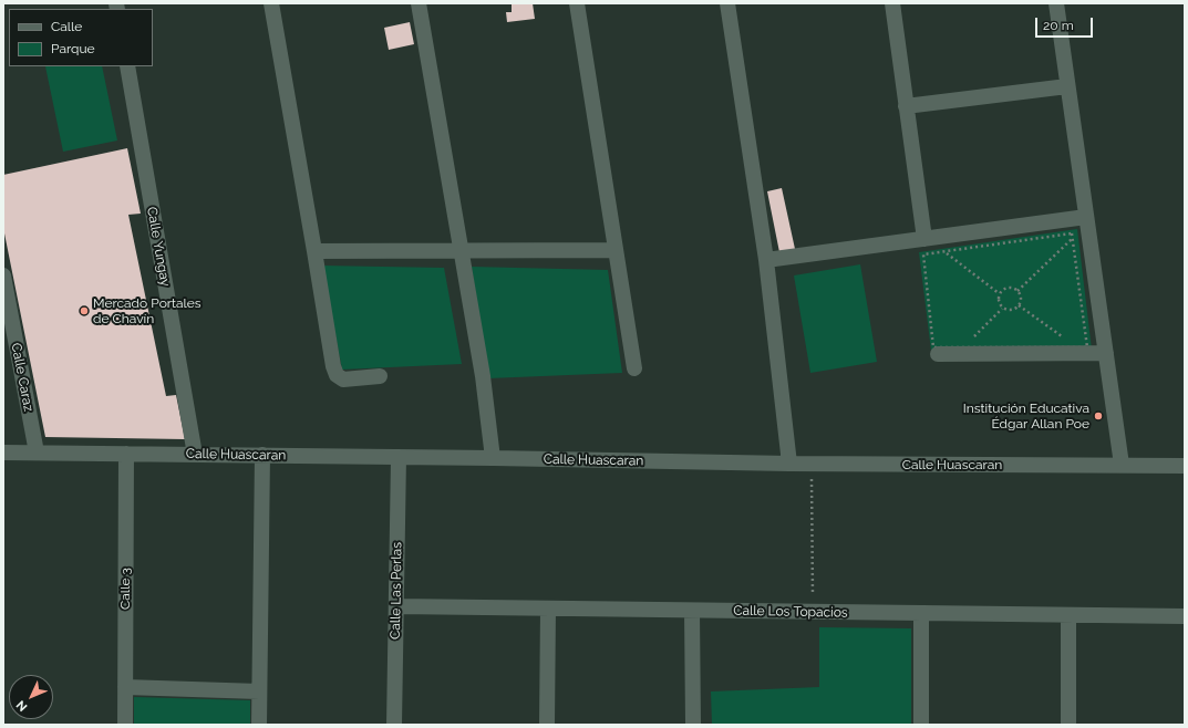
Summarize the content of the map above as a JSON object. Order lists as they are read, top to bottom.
{
  "streets": {
    "street": [
      "Calle Yungay",
      "Calle Caraz",
      "Calle Huascaran",
      "Calle 3",
      "Calle Las Perlas",
      "Calle Los Topacios"
    ]
  },
  "crossings": [
    ["Calle Yungay", "Calle Huascaran"],
    ["Calle Caraz", "Calle Huascaran"],
    ["Calle Huascaran", "Calle 3"],
    ["Calle Huascaran", "Calle Las Perlas"],
    ["Calle Las Perlas", "Calle Los Topacios"]
  ],
  "places": ["Mercado Portales de Chavín", "Institución Educativa Édgar Allan Poe"],
  "legend": ["Calle", "Parque"],
  "scale_bar": "20 m",
  "north": "bottom left"
}
